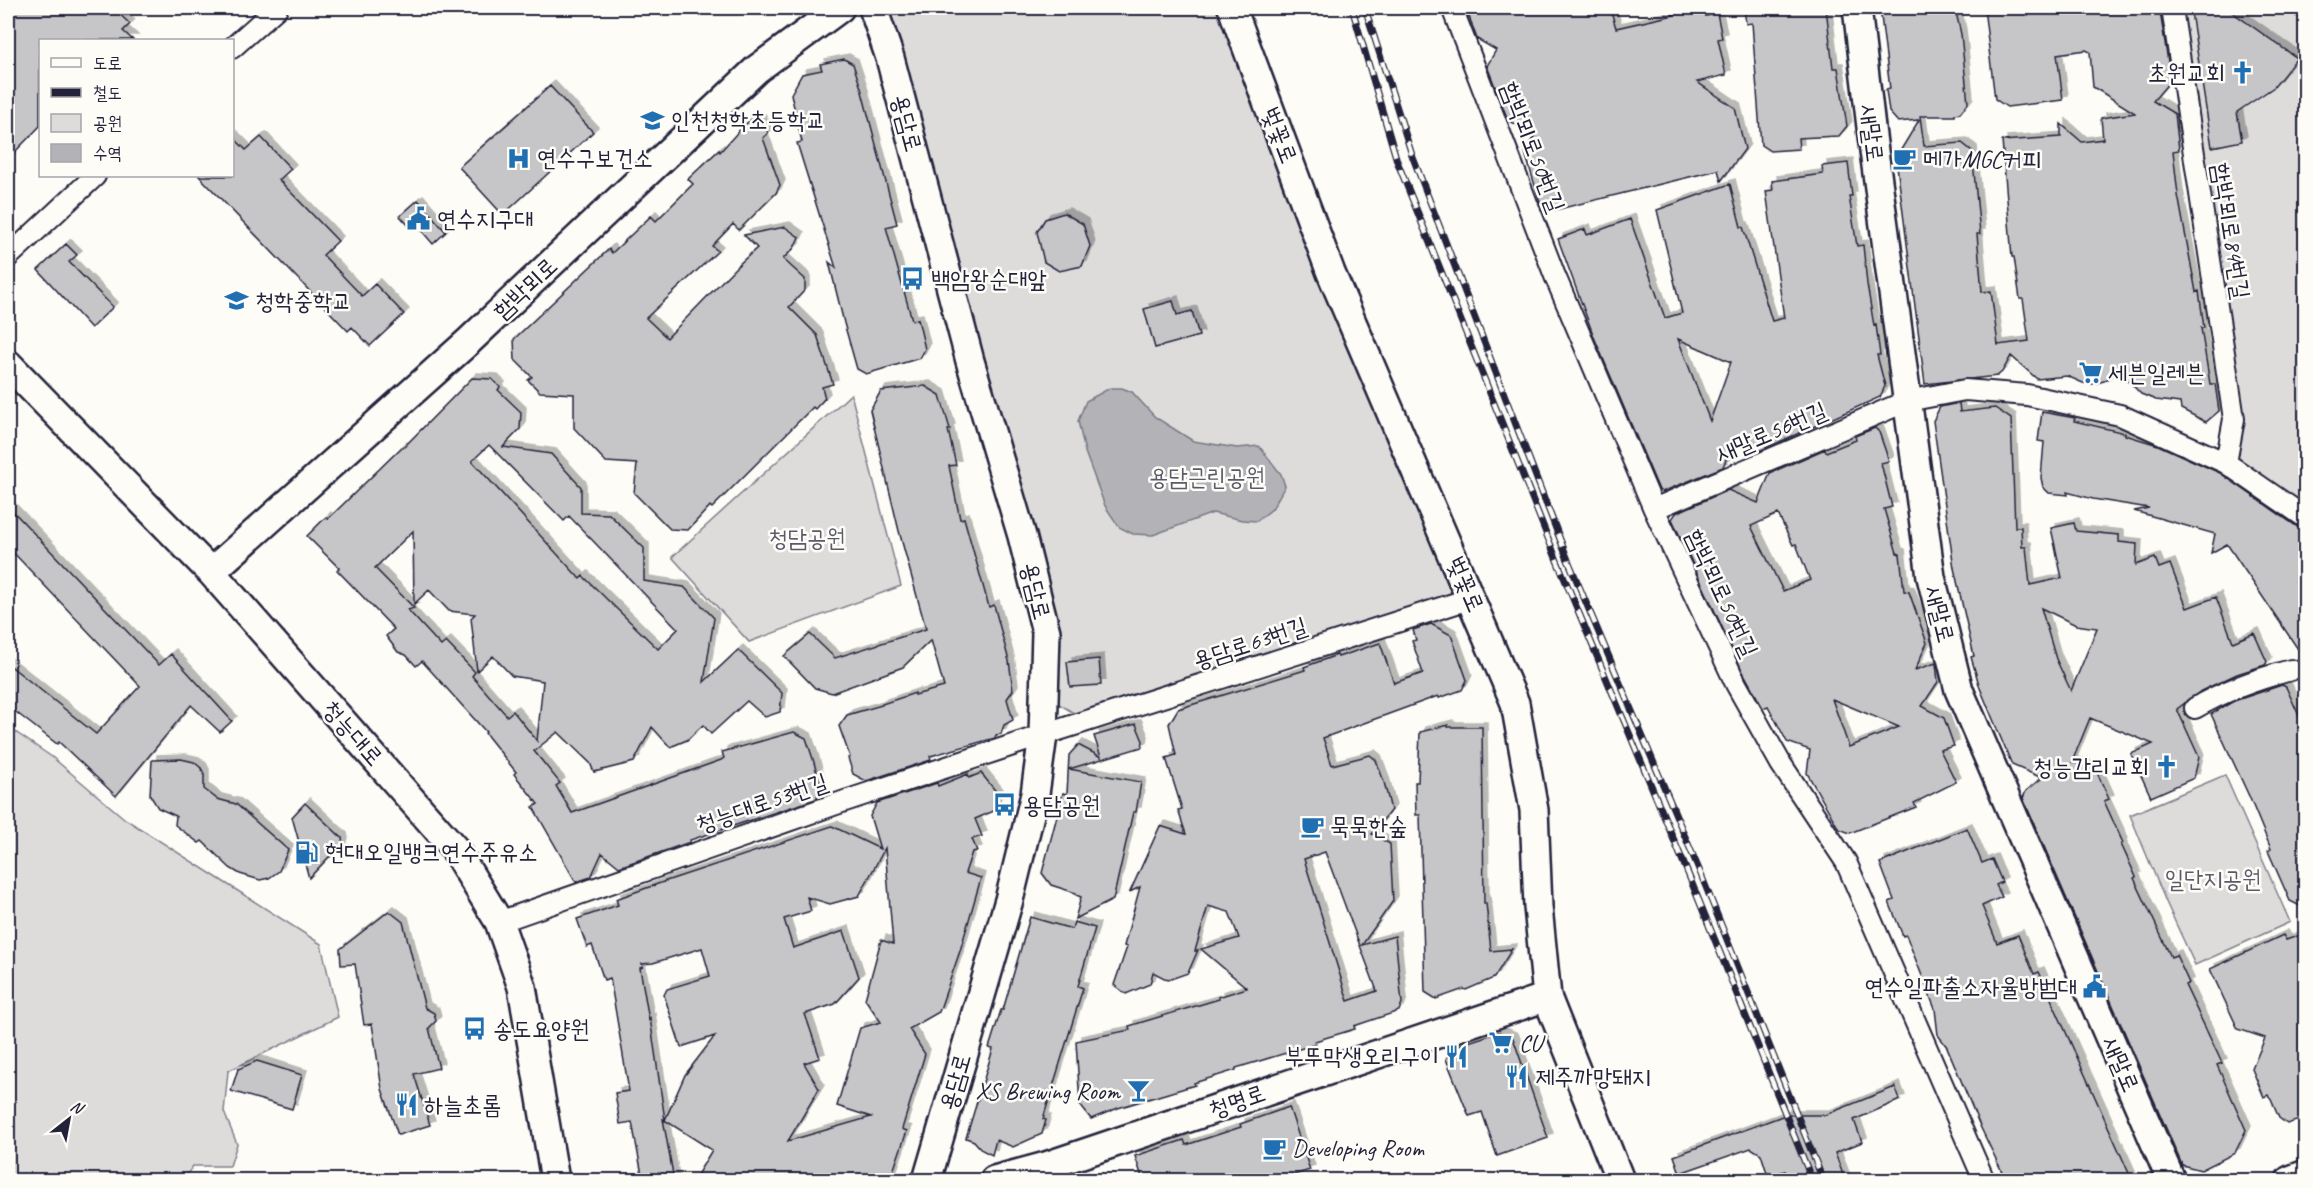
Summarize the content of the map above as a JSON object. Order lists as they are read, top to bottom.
{
  "streets": {
    "street": [
      "용담로",
      "새말로",
      "벚꽃로",
      "함박뫼로50번길",
      "함박뫼로84번길",
      "함박뫼로",
      "새말로56번길",
      "용담로63번길",
      "청능대로",
      "청능대로53번길",
      "청명로"
    ]
  },
  "crossings": [
    ["용담로", "용담로63번길"],
    ["용담로", "청능대로53번길"],
    ["새말로", "새말로56번길"],
    ["벚꽃로", "용담로63번길"],
    ["벚꽃로", "청명로"],
    ["함박뫼로50번길", "새말로56번길"],
    ["함박뫼로84번길", "새말로56번길"],
    ["함박뫼로", "청능대로"],
    ["용담로63번길", "청능대로53번길"],
    ["청능대로", "청능대로53번길"]
  ],
  "parks": ["용담근린공원", "청담공원", "일단지공원"],
  "places": {
    "church": ["초원교회", "청능감리교회"],
    "school or university": ["인천청학초등학교", "청학중학교"],
    "hospital": ["연수구보건소"],
    "cafe": ["메가MGC커피", "묵묵한숲", "Developing Room"],
    "public building": ["연수지구대", "연수일파출소자율방범대"],
    "bus stop": ["백암왕순대앞", "용담공원", "송도요양원"],
    "supermarket": ["세븐일레븐", "CU"],
    "fuel station": ["현대오일뱅크연수주유소"],
    "restaurant": ["부뚜막생오리구이", "제주까망돼지", "하늘초롬"],
    "bar": ["XS Brewing Room"]
  },
  "legend": [
    "도로",
    "철도",
    "공원",
    "수역"
  ],
  "north": "top right"
}
